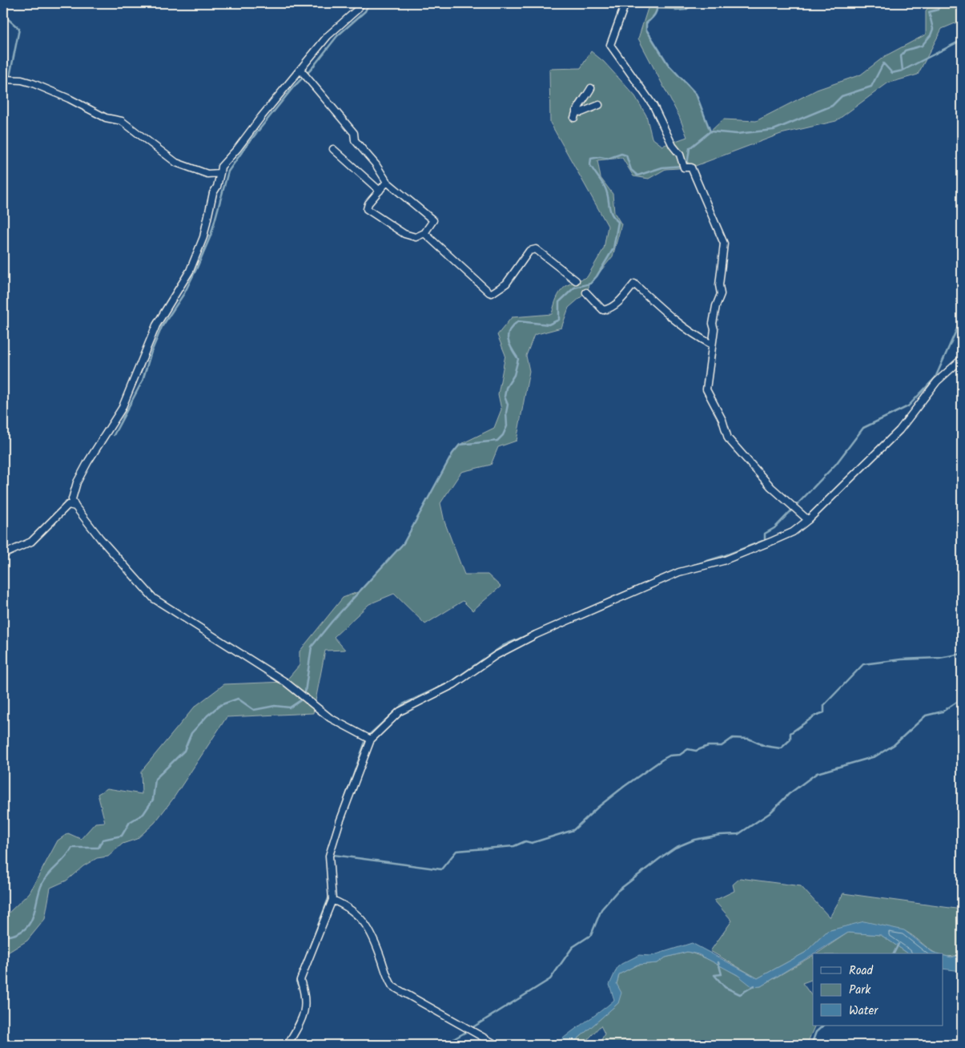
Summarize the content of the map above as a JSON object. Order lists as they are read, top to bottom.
{
  "legend": ["Road", "Park", "Water"]
}
